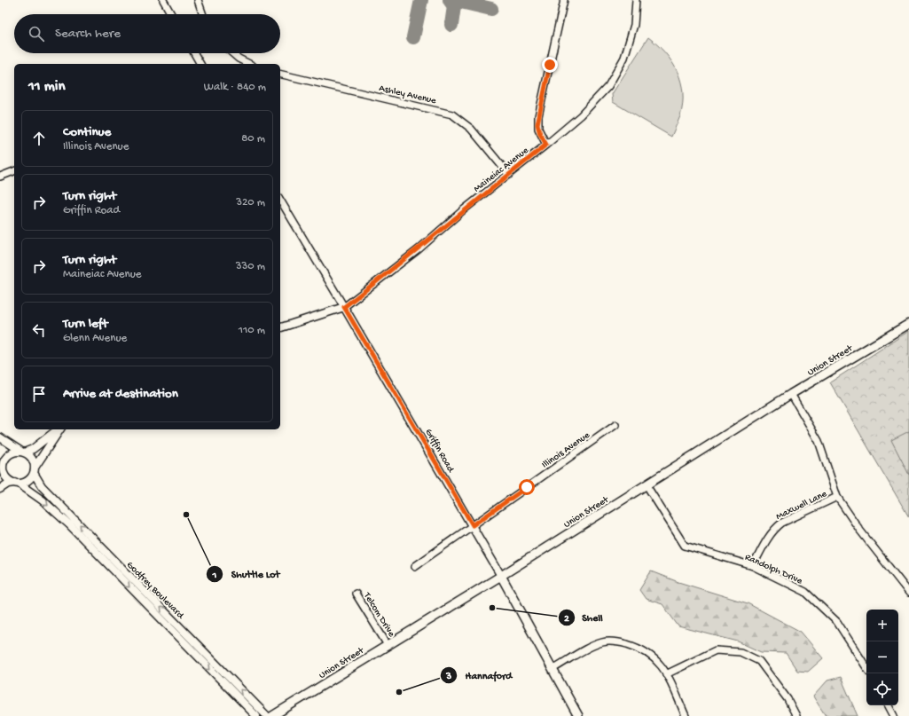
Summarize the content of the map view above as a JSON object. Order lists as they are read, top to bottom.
{
  "streets": {
    "main road": ["Union Street", "Griffin Road"],
    "street": [
      "Ashley Avenue",
      "Maineiac Avenue",
      "Illinois Avenue",
      "Maxwell Lane",
      "Randolph Drive",
      "Godfrey Boulevard",
      "Telcom Drive"
    ]
  },
  "crossings": [
    ["Ashley Avenue", "Maineiac Avenue"],
    ["Maineiac Avenue", "Griffin Road"],
    ["Union Street", "Griffin Road"],
    ["Union Street", "Randolph Drive"],
    ["Union Street", "Telcom Drive"],
    ["Illinois Avenue", "Griffin Road"],
    ["Maxwell Lane", "Randolph Drive"]
  ],
  "places": ["Shuttle Lot", "Shell", "Hannaford"],
  "page": {
    "search": "Search here",
    "heading": ["11 min", "Walk · 840 m"],
    "list": [
      ["Continue", "Illinois Avenue", "80 m"],
      ["Turn right", "Griffin Road", "320 m"],
      ["Turn right", "Maineiac Avenue", "330 m"],
      ["Turn left", "Glenn Avenue", "110 m"],
      "Arrive at destination"
    ],
    "map_buttons": ["+", "−"]
  }
}
